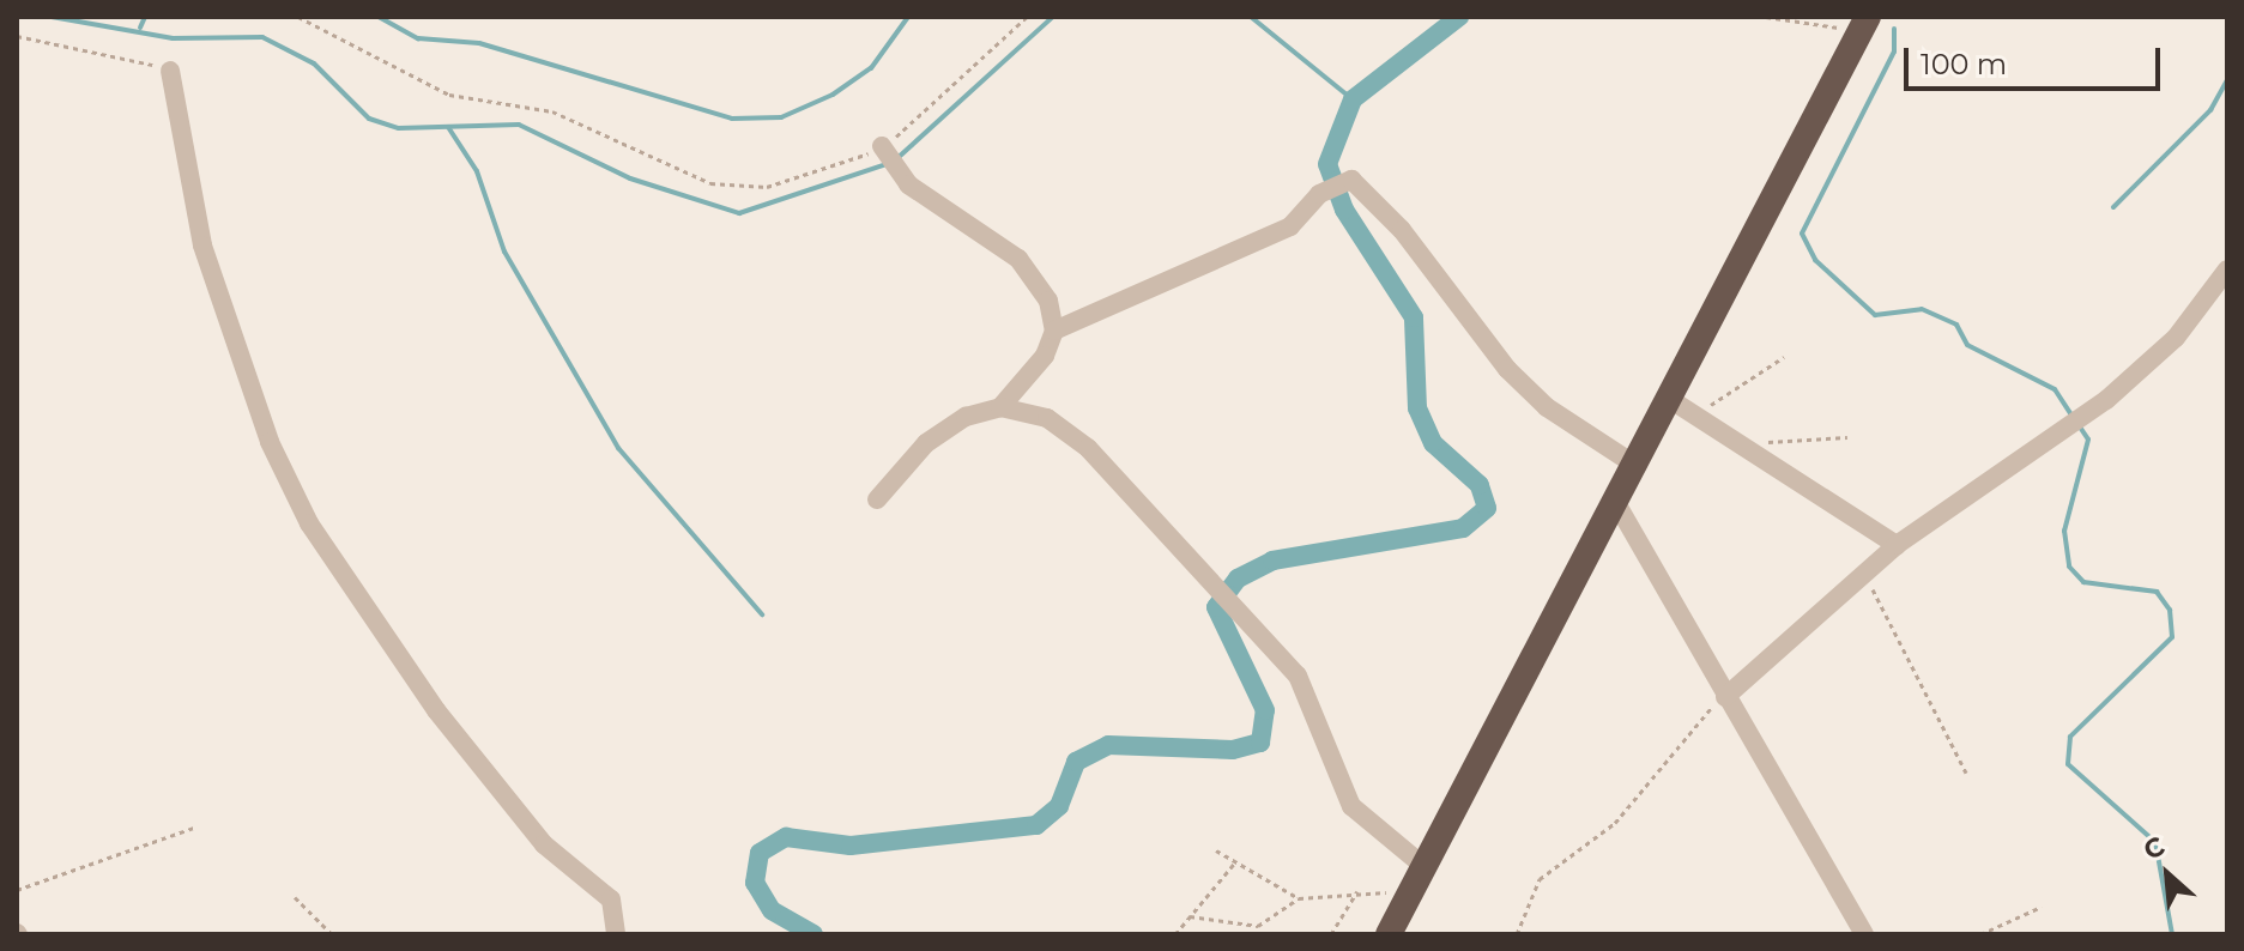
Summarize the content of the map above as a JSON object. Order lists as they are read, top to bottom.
{
  "scale_bar": "100 m",
  "north": "top left"
}
